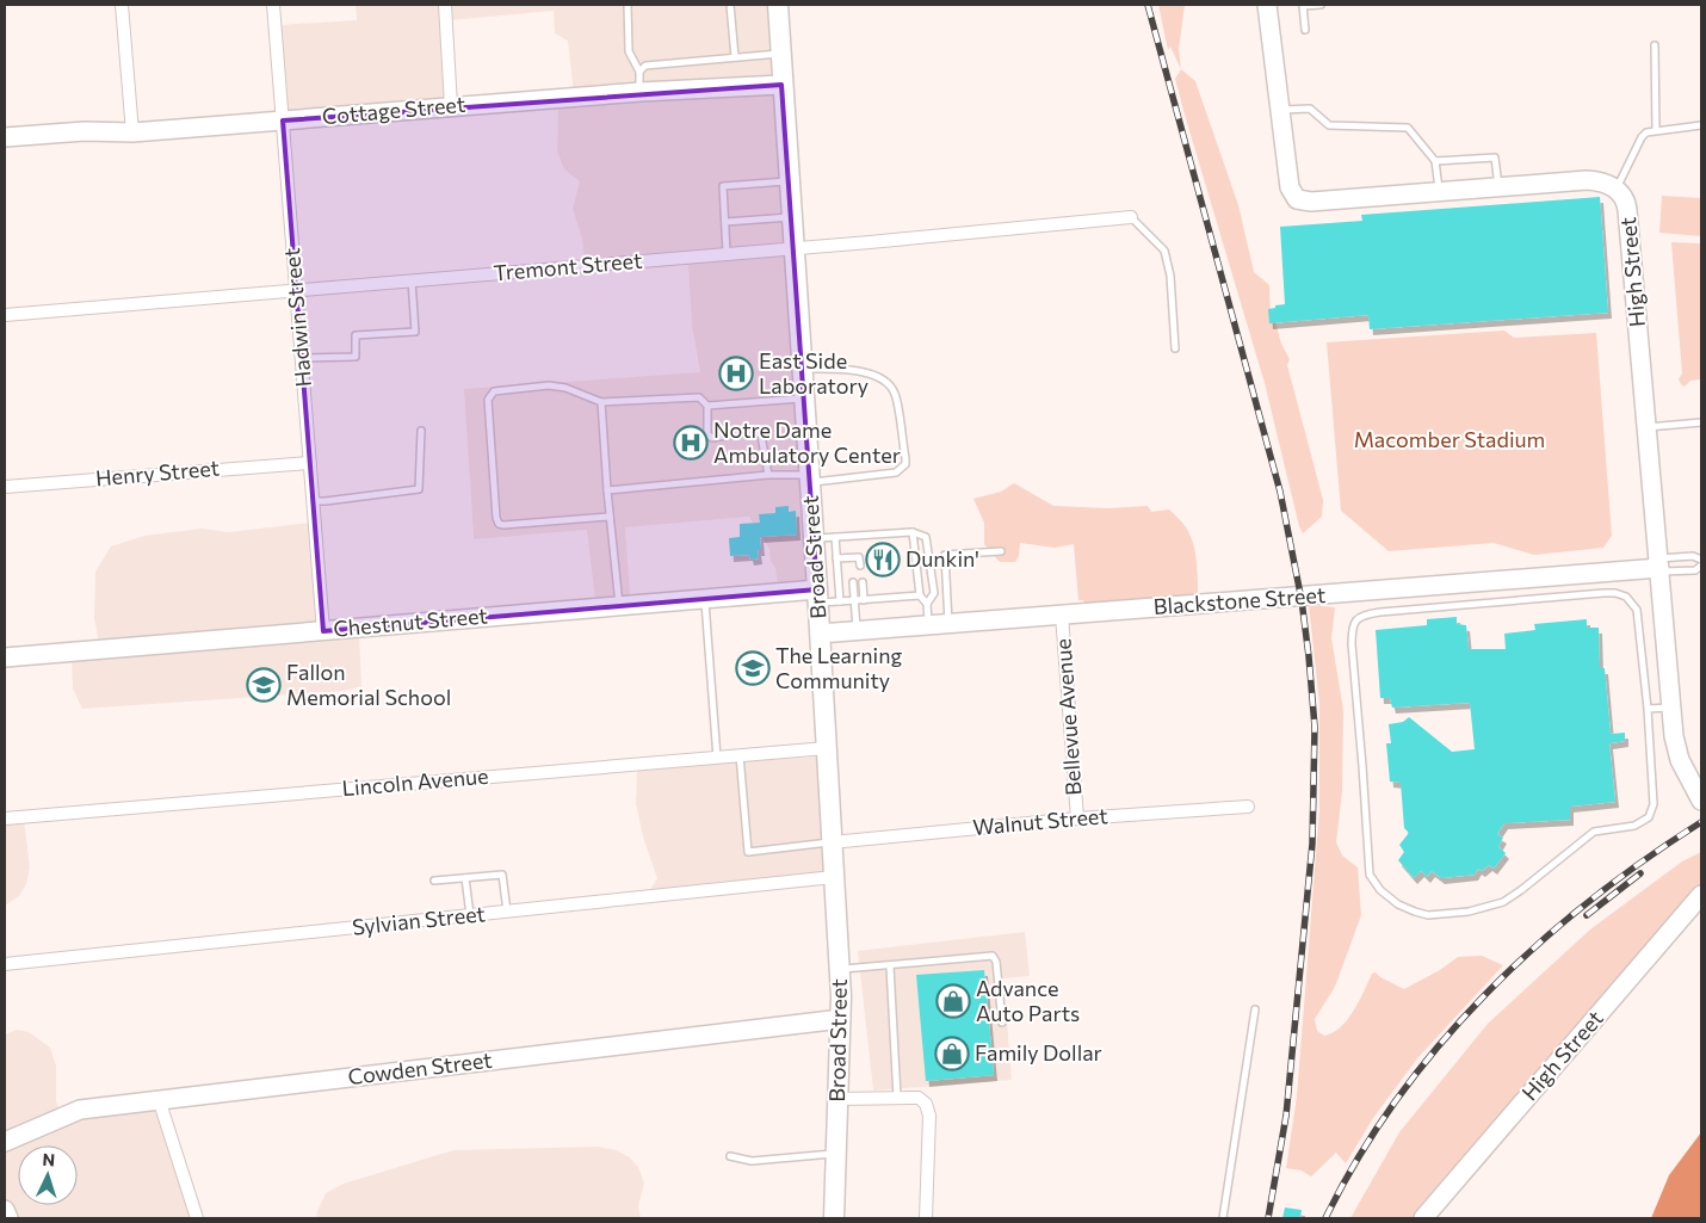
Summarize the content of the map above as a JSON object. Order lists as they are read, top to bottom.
{
  "streets": {
    "main road": ["Broad Street"],
    "street": [
      "Cottage Street",
      "Tremont Street",
      "High Street",
      "Hadwin Street",
      "Henry Street",
      "Blackstone Street",
      "Chestnut Street",
      "Bellevue Avenue",
      "Lincoln Avenue",
      "Walnut Street",
      "Sylvian Street",
      "Cowden Street"
    ]
  },
  "crossings": [
    ["Cottage Street", "Hadwin Street"],
    ["Cottage Street", "Broad Street"],
    ["Tremont Street", "Hadwin Street"],
    ["Tremont Street", "Broad Street"],
    ["High Street", "Blackstone Street"],
    ["Hadwin Street", "Henry Street"],
    ["Hadwin Street", "Chestnut Street"],
    ["Broad Street", "Blackstone Street"],
    ["Broad Street", "Chestnut Street"],
    ["Broad Street", "Lincoln Avenue"],
    ["Broad Street", "Walnut Street"],
    ["Broad Street", "Sylvian Street"],
    ["Broad Street", "Cowden Street"],
    ["Blackstone Street", "Bellevue Avenue"],
    ["Bellevue Avenue", "Walnut Street"]
  ],
  "parks": ["Macomber Stadium"],
  "places": {
    "hospital": ["East Side Laboratory", "Notre Dame Ambulatory Center"],
    "restaurant": ["Dunkin'"],
    "school or university": ["The Learning Community", "Fallon Memorial School"],
    "shop": ["Advance Auto Parts", "Family Dollar"]
  },
  "north": "top"
}
